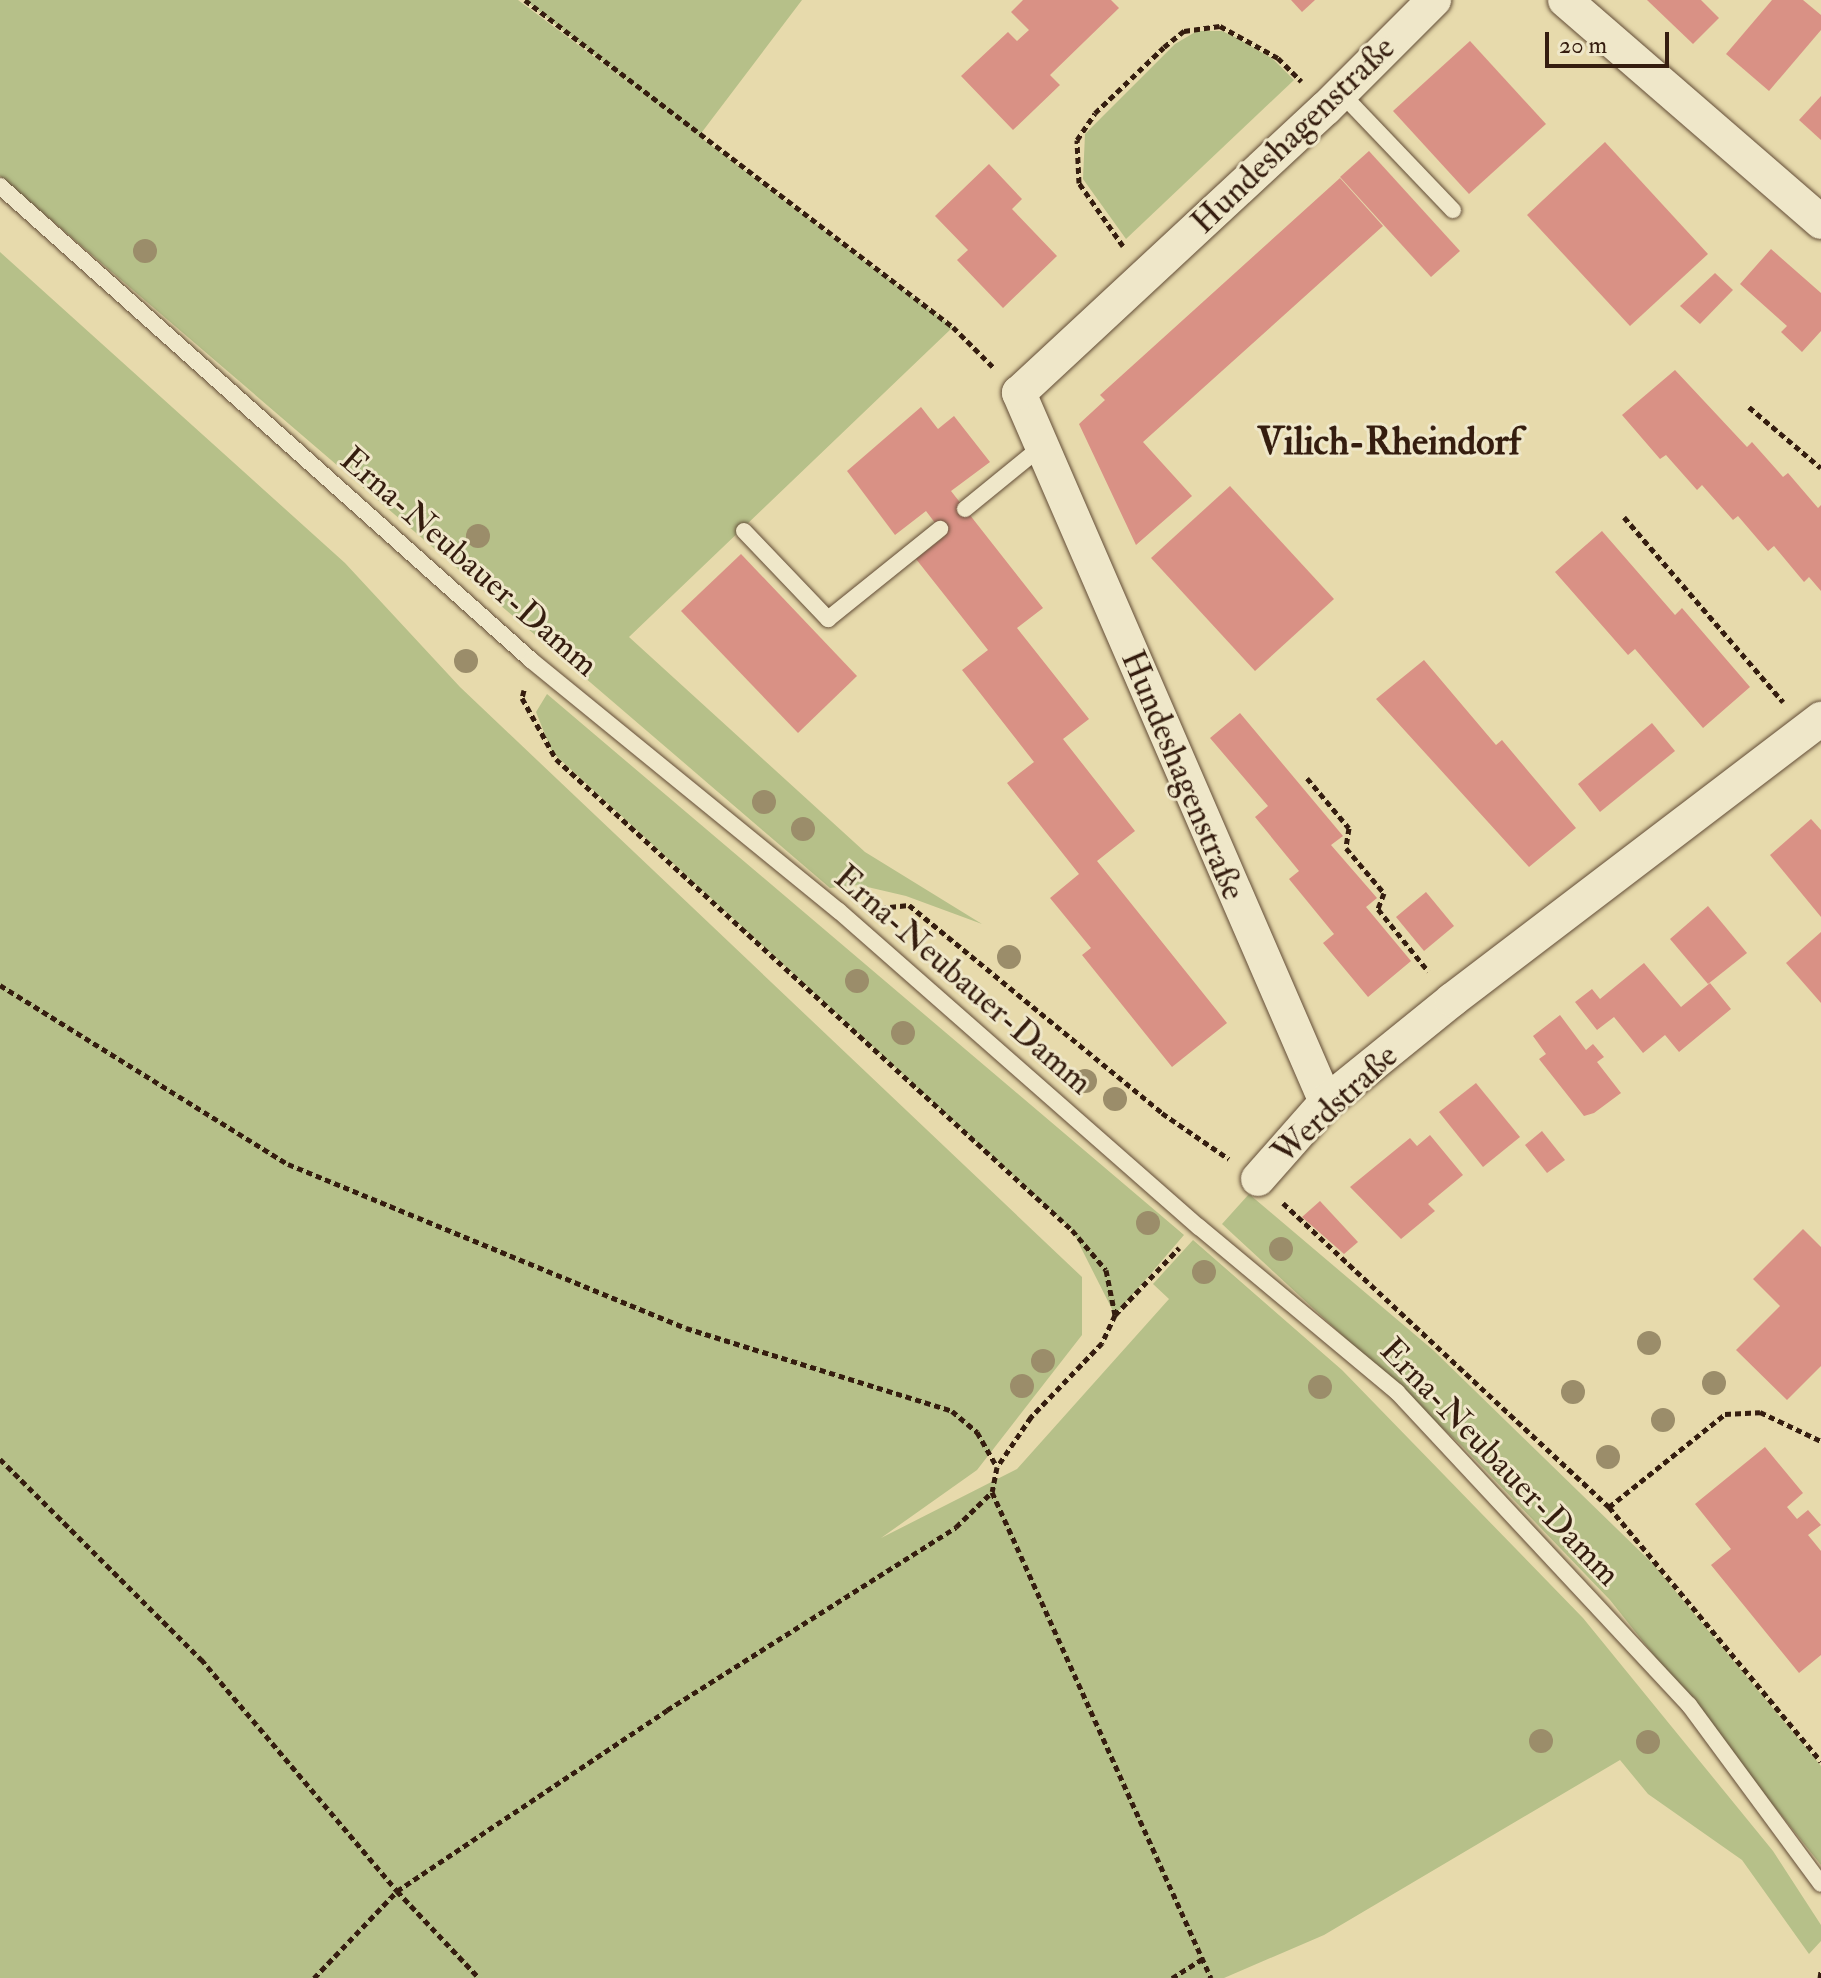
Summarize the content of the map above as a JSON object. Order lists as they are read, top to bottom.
{
  "streets": {
    "street": ["Hundeshagenstraße", "Werdstraße"],
    "lane": ["Erna-Neubauer-Damm"]
  },
  "crossings": [
    ["Hundeshagenstraße", "Werdstraße"],
    ["Erna-Neubauer-Damm", "Werdstraße"]
  ],
  "districts": ["Vilich-Rheindorf"],
  "scale_bar": "20 m"
}
